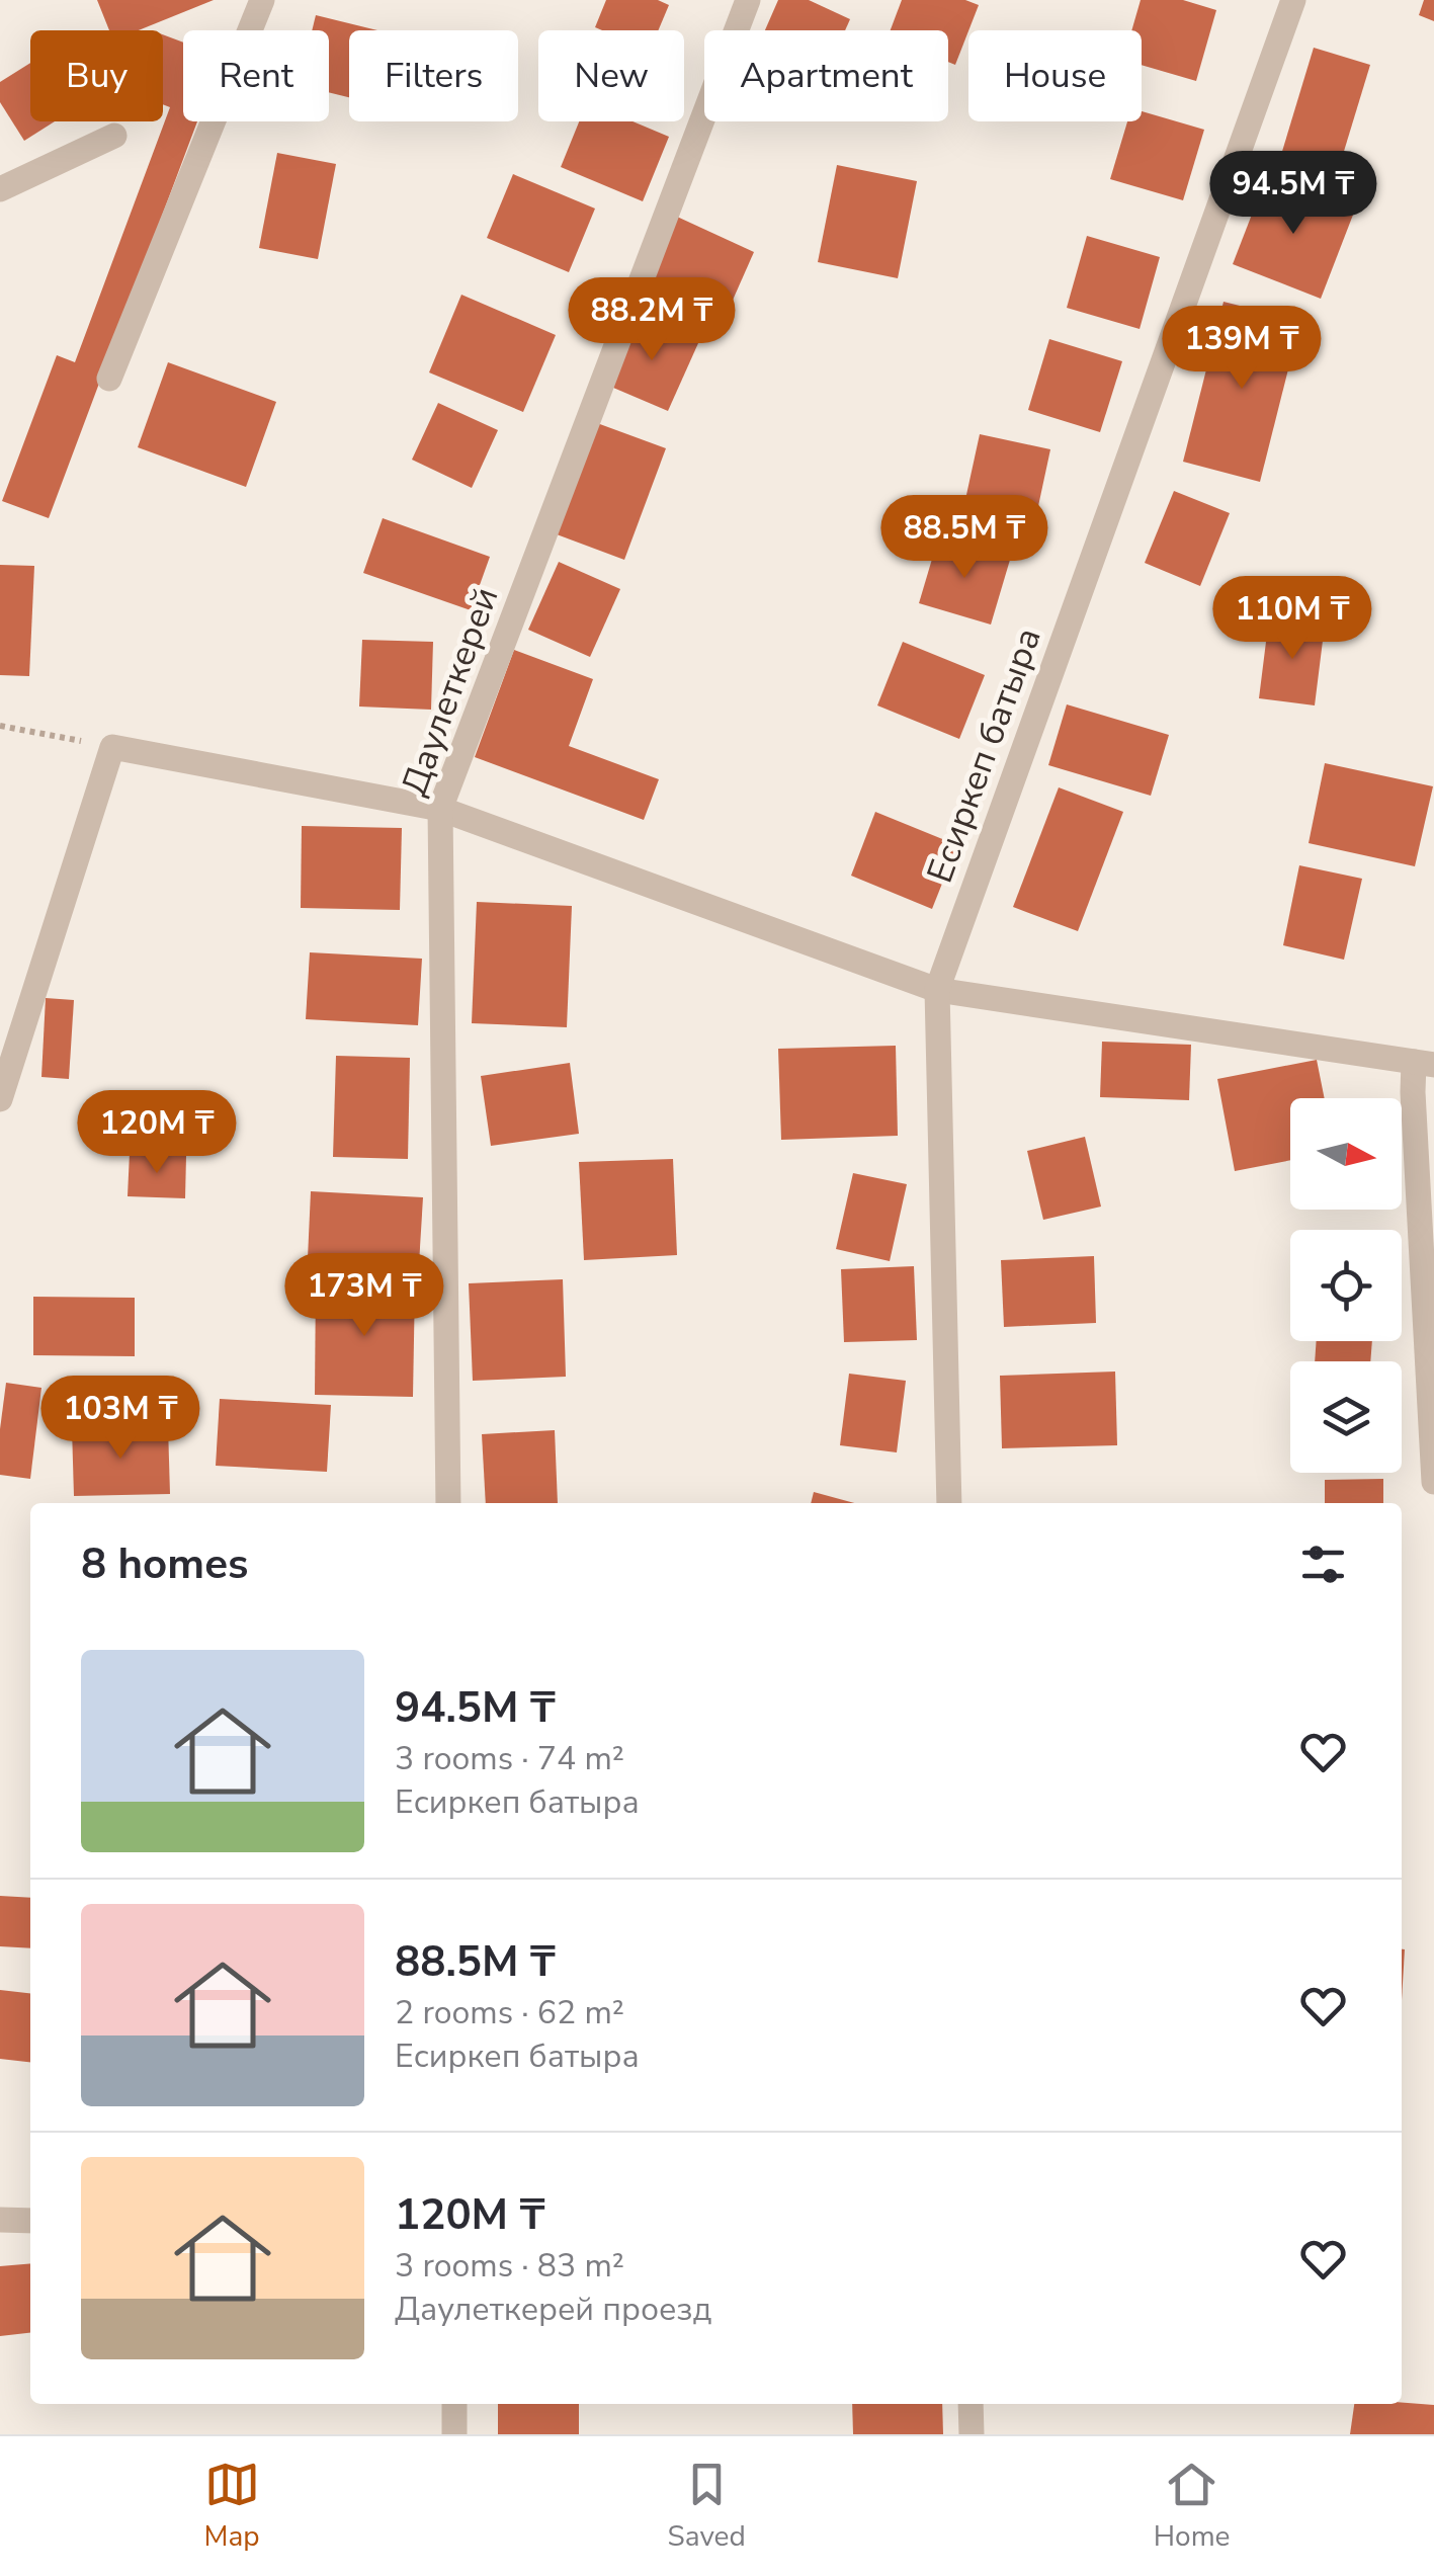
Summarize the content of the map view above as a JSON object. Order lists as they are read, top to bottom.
{
  "streets": {
    "street": ["Даулеткерей", "Есиркеп батыра"]
  },
  "north": "right",
  "page": {
    "chip": [
      "Buy",
      "Rent",
      "Filters",
      "New",
      "Apartment",
      "House"
    ],
    "price": [
      "94.5M ₸",
      "88.2M ₸",
      "139M ₸",
      "88.5M ₸",
      "110M ₸",
      "120M ₸",
      "173M ₸",
      "103M ₸"
    ],
    "heading": "8 homes",
    "list": [
      {
        "name": "94.5M ₸",
        "note": "3 rooms · 74 m² · Есиркеп батыра"
      },
      {
        "name": "88.5M ₸",
        "note": "2 rooms · 62 m² · Есиркеп батыра"
      },
      {
        "name": "120M ₸",
        "note": "3 rooms · 83 m² · Даулеткерей проезд"
      }
    ],
    "tabs": ["Map", "Saved", "Home"]
  }
}
